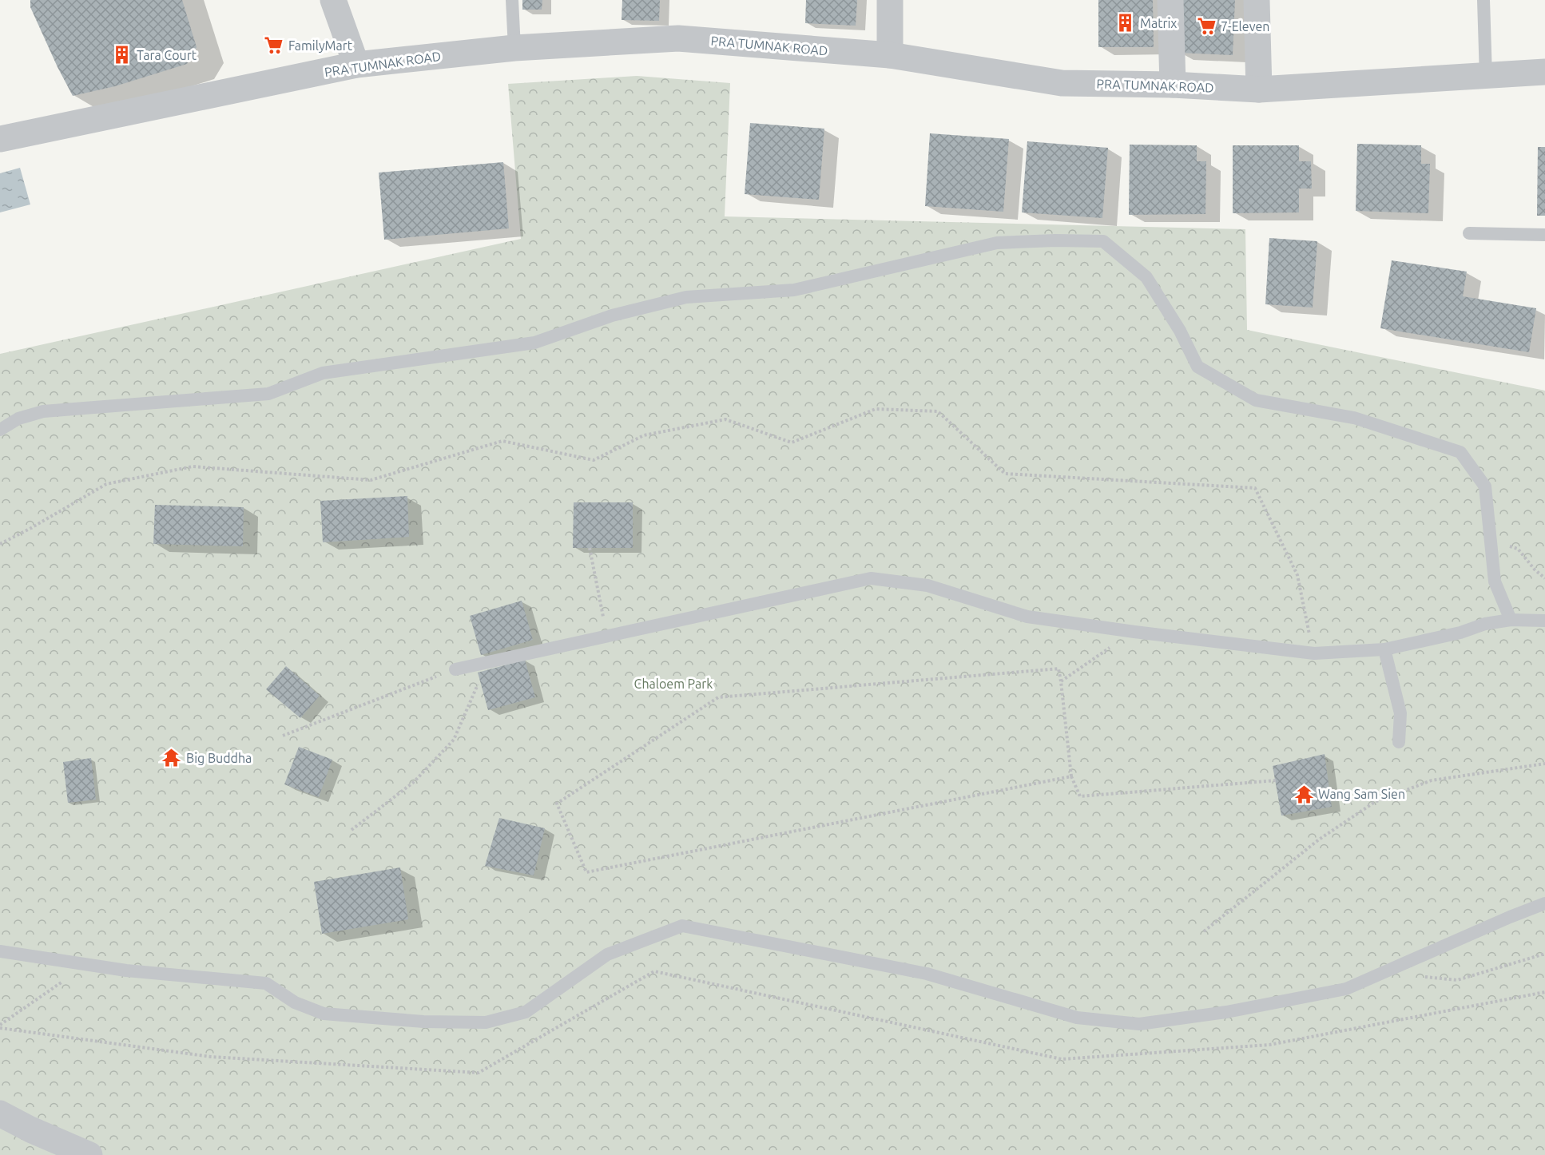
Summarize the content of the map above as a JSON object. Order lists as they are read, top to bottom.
{
  "streets": {
    "street": ["PRA TUMNAK ROAD"]
  },
  "parks": ["Chaloem Park"],
  "places": {
    "building": ["Matrix", "Tara Court"],
    "supermarket": ["7-Eleven", "FamilyMart"],
    "temple": ["Big Buddha", "Wang Sam Sien"]
  }
}
